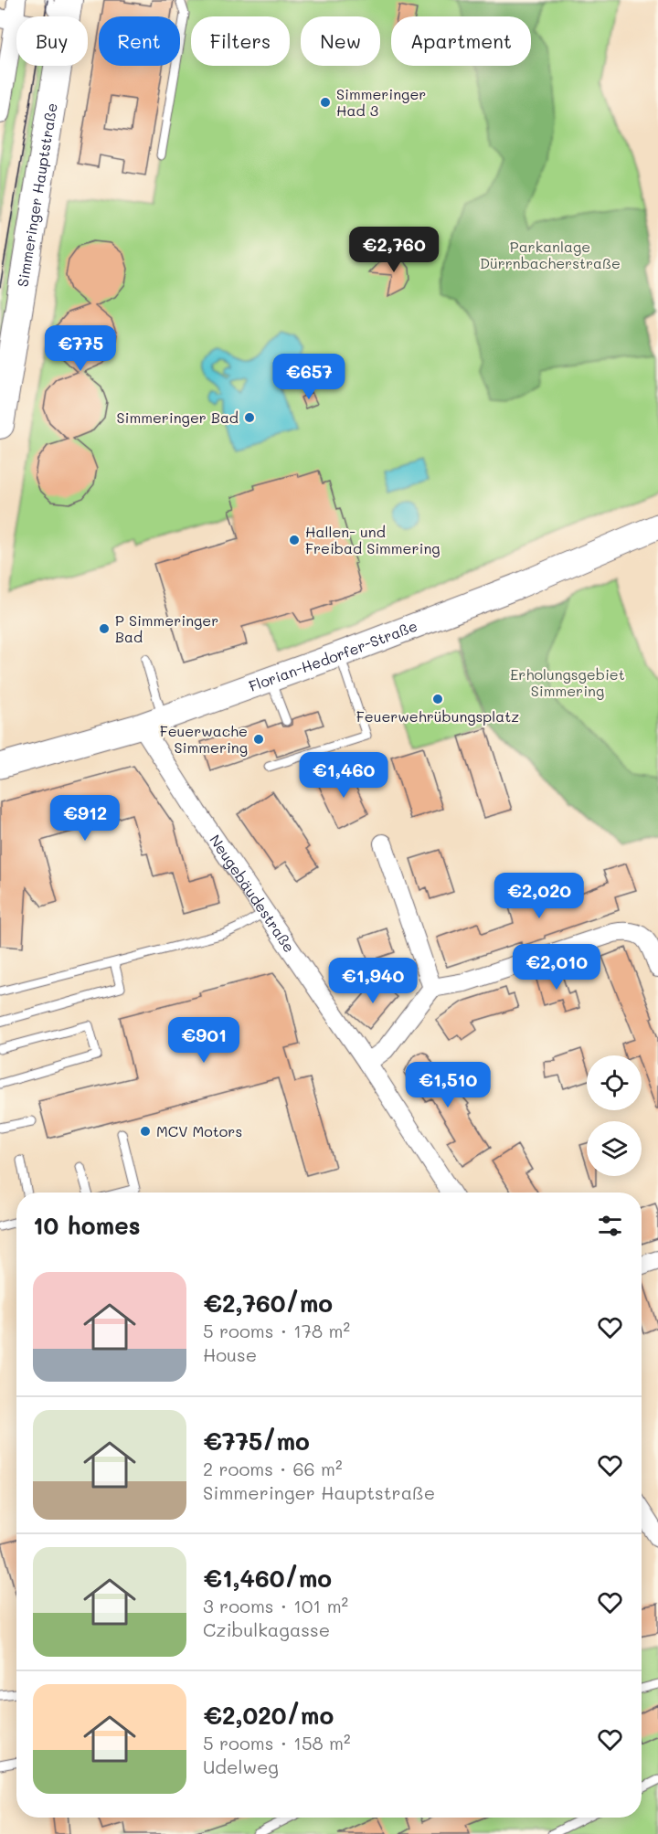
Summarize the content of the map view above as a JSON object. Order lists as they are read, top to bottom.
{
  "streets": {
    "main road": ["Simmeringer Hauptstraße", "Florian-Hedorfer-Straße"],
    "street": ["Neugebäudestraße"]
  },
  "crossings": [
    ["Florian-Hedorfer-Straße", "Neugebäudestraße"]
  ],
  "parks": ["Parkanlage Dürrnbacherstraße", "Erholungsgebiet Simmering"],
  "places": [
    "Simmeringer Had 3",
    "Simmeringer Bad",
    "Hallen- und Freibad Simmering",
    "P Simmeringer Bad",
    "Feuerwehrübungsplatz",
    "Feuerwache Simmering",
    "MCV Motors"
  ],
  "page": {
    "chip": [
      "Buy",
      "Rent",
      "Filters",
      "New",
      "Apartment"
    ],
    "price": [
      "€2,760",
      "€775",
      "€657",
      "€1,460",
      "€912",
      "€2,020",
      "€2,010",
      "€1,940",
      "€901",
      "€1,510"
    ],
    "heading": "10 homes",
    "list": [
      {
        "name": "€2,760/mo",
        "note": "5 rooms · 178 m² · House"
      },
      {
        "name": "€775/mo",
        "note": "2 rooms · 66 m² · Simmeringer Hauptstraße"
      },
      {
        "name": "€1,460/mo",
        "note": "3 rooms · 101 m² · Czibulkagasse"
      },
      {
        "name": "€2,020/mo",
        "note": "5 rooms · 158 m² · Udelweg"
      }
    ]
  }
}
